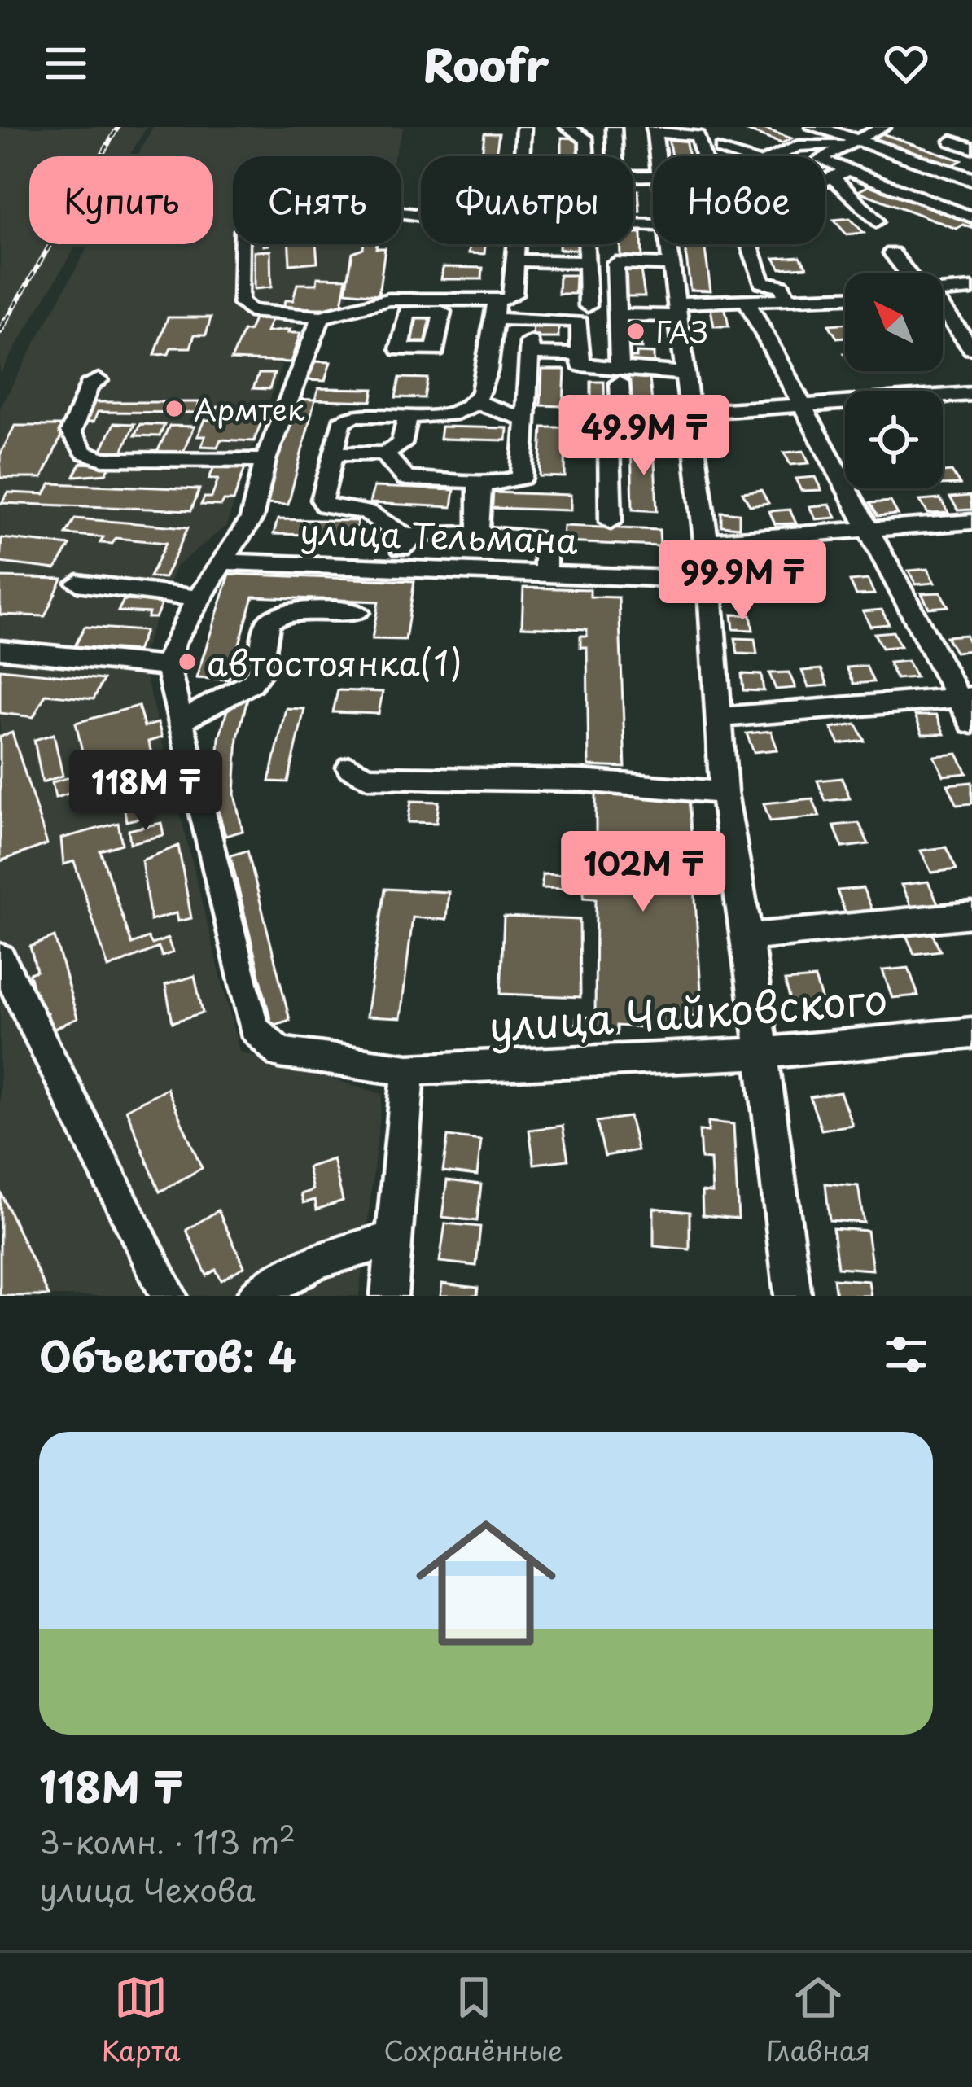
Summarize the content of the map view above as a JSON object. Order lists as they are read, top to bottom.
{
  "streets": {
    "street": ["улица Тельмана", "улица Чайковского"]
  },
  "places": ["ГАЗ", "Армтек", "автостоянка(1)"],
  "north": "top left",
  "page": {
    "header": "Roofr",
    "chip": [
      "Купить",
      "Снять",
      "Фильтры",
      "Новое"
    ],
    "price": [
      "49.9M ₸",
      "99.9M ₸",
      "118M ₸",
      "102M ₸"
    ],
    "heading": "Объектов: 4",
    "list": [
      {
        "name": "118M ₸",
        "note": "3-комн. · 113 m² · улица Чехова"
      }
    ],
    "tabs": ["Карта", "Сохранённые", "Главная"]
  }
}
